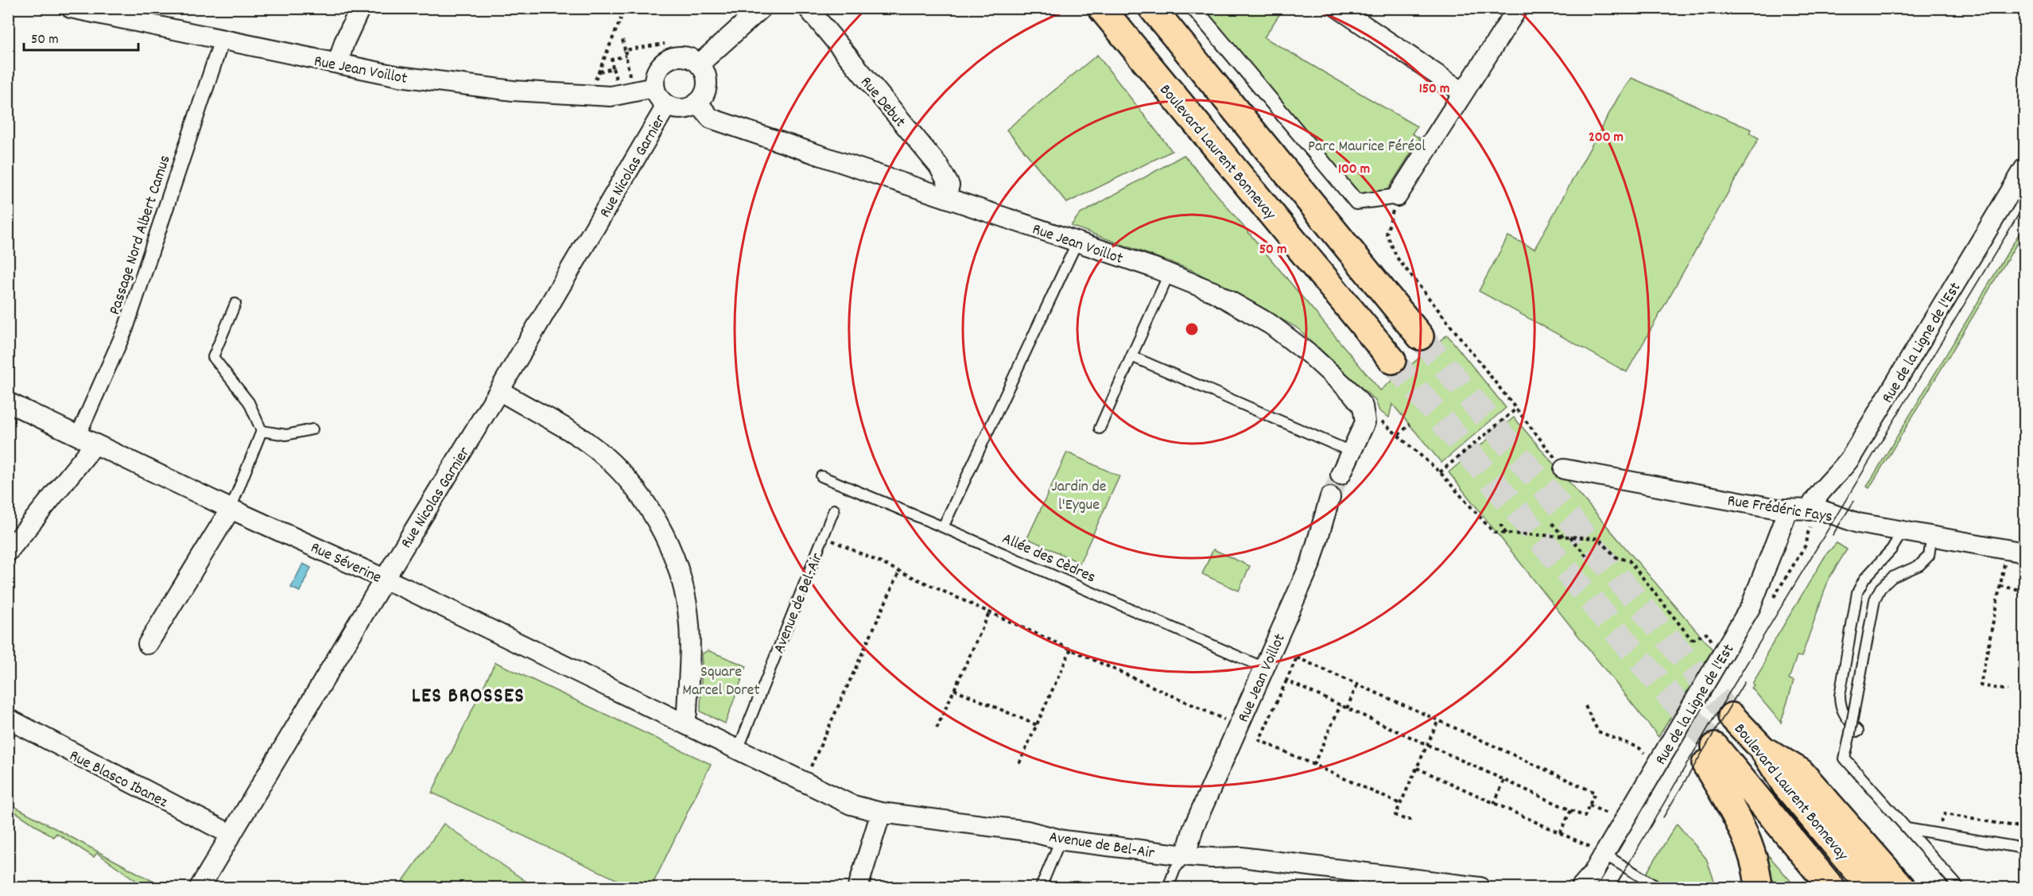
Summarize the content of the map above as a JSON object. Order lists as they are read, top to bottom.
{
  "streets": {
    "highway": ["Boulevard Laurent Bonnevay"],
    "street": [
      "Rue Jean Voillot",
      "Rue Debut",
      "Rue Nicolas Garnier",
      "Passage Nord Albert Camus",
      "Rue de la Ligne de l'Est",
      "Rue Frédéric Fays",
      "Rue Séverine",
      "Avenue de Bel-Air",
      "Rue Blasco Ibanez"
    ],
    "lane": ["Allée des Cèdres"]
  },
  "crossings": [
    ["Rue Jean Voillot", "Rue Debut"],
    ["Rue Jean Voillot", "Rue Nicolas Garnier"],
    ["Rue Jean Voillot", "Passage Nord Albert Camus"],
    ["Rue Jean Voillot", "Allée des Cèdres"],
    ["Rue Jean Voillot", "Avenue de Bel-Air"],
    ["Rue Nicolas Garnier", "Rue Séverine"],
    ["Rue Nicolas Garnier", "Rue Blasco Ibanez"],
    ["Passage Nord Albert Camus", "Rue Séverine"],
    ["Rue de la Ligne de l'Est", "Rue Frédéric Fays"],
    ["Rue Séverine", "Avenue de Bel-Air"]
  ],
  "districts": ["LES BROSSES"],
  "parks": ["Parc Maurice Féréol", "Jardin de l'Eygue", "Square Marcel Doret"],
  "scale_bar": "50 m",
  "rings": [
    "150 m",
    "200 m",
    "100 m",
    "50 m"
  ]
}
